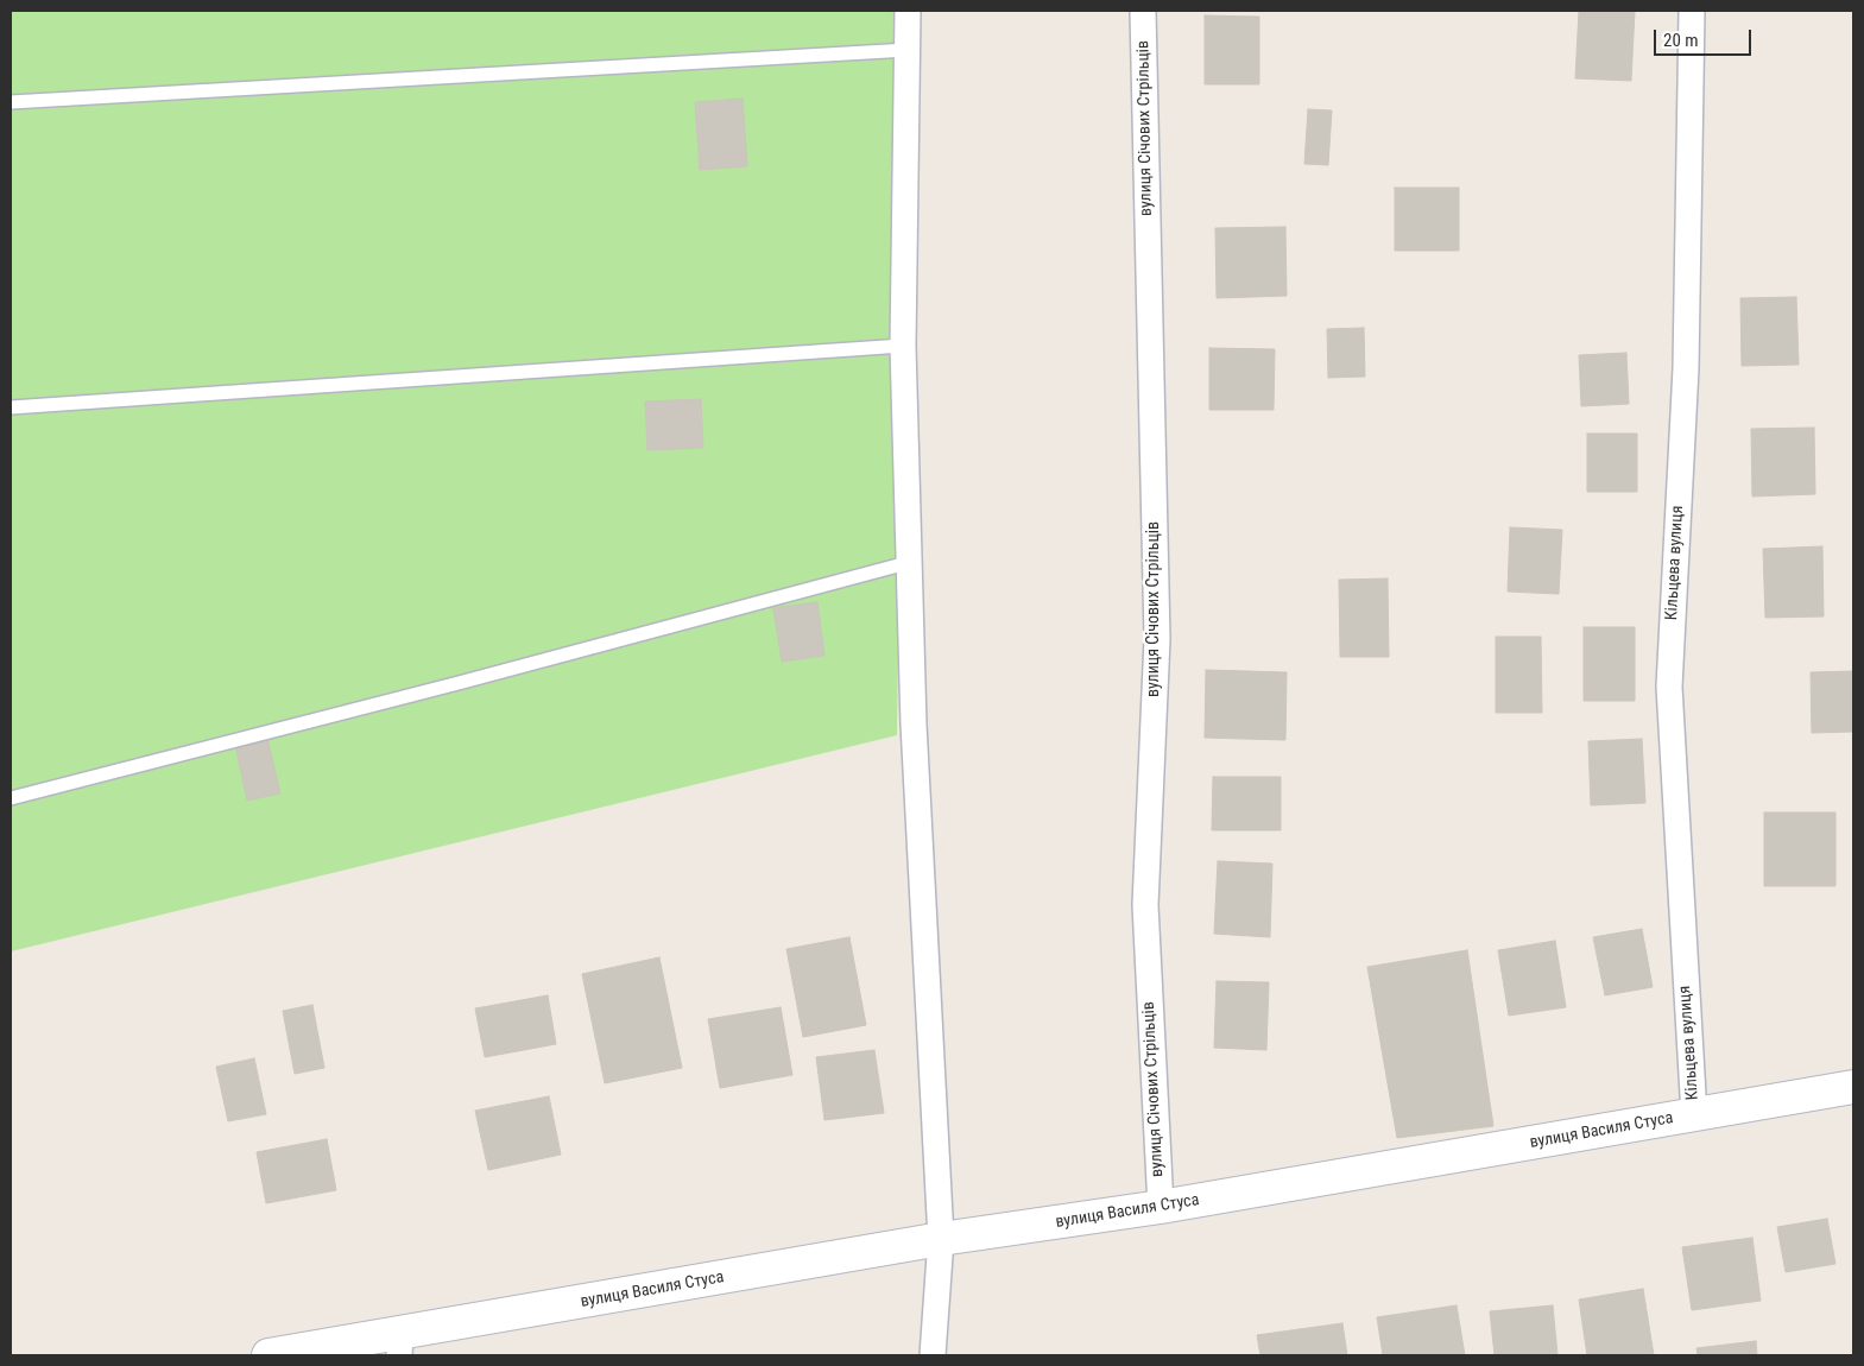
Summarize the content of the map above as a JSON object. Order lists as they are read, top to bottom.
{
  "streets": {
    "street": ["вулиця Січових Стрільців", "Кільцева вулиця", "вулиця Василя Стуса"]
  },
  "crossings": [
    ["вулиця Січових Стрільців", "вулиця Василя Стуса"],
    ["Кільцева вулиця", "вулиця Василя Стуса"]
  ],
  "scale_bar": "20 m"
}
